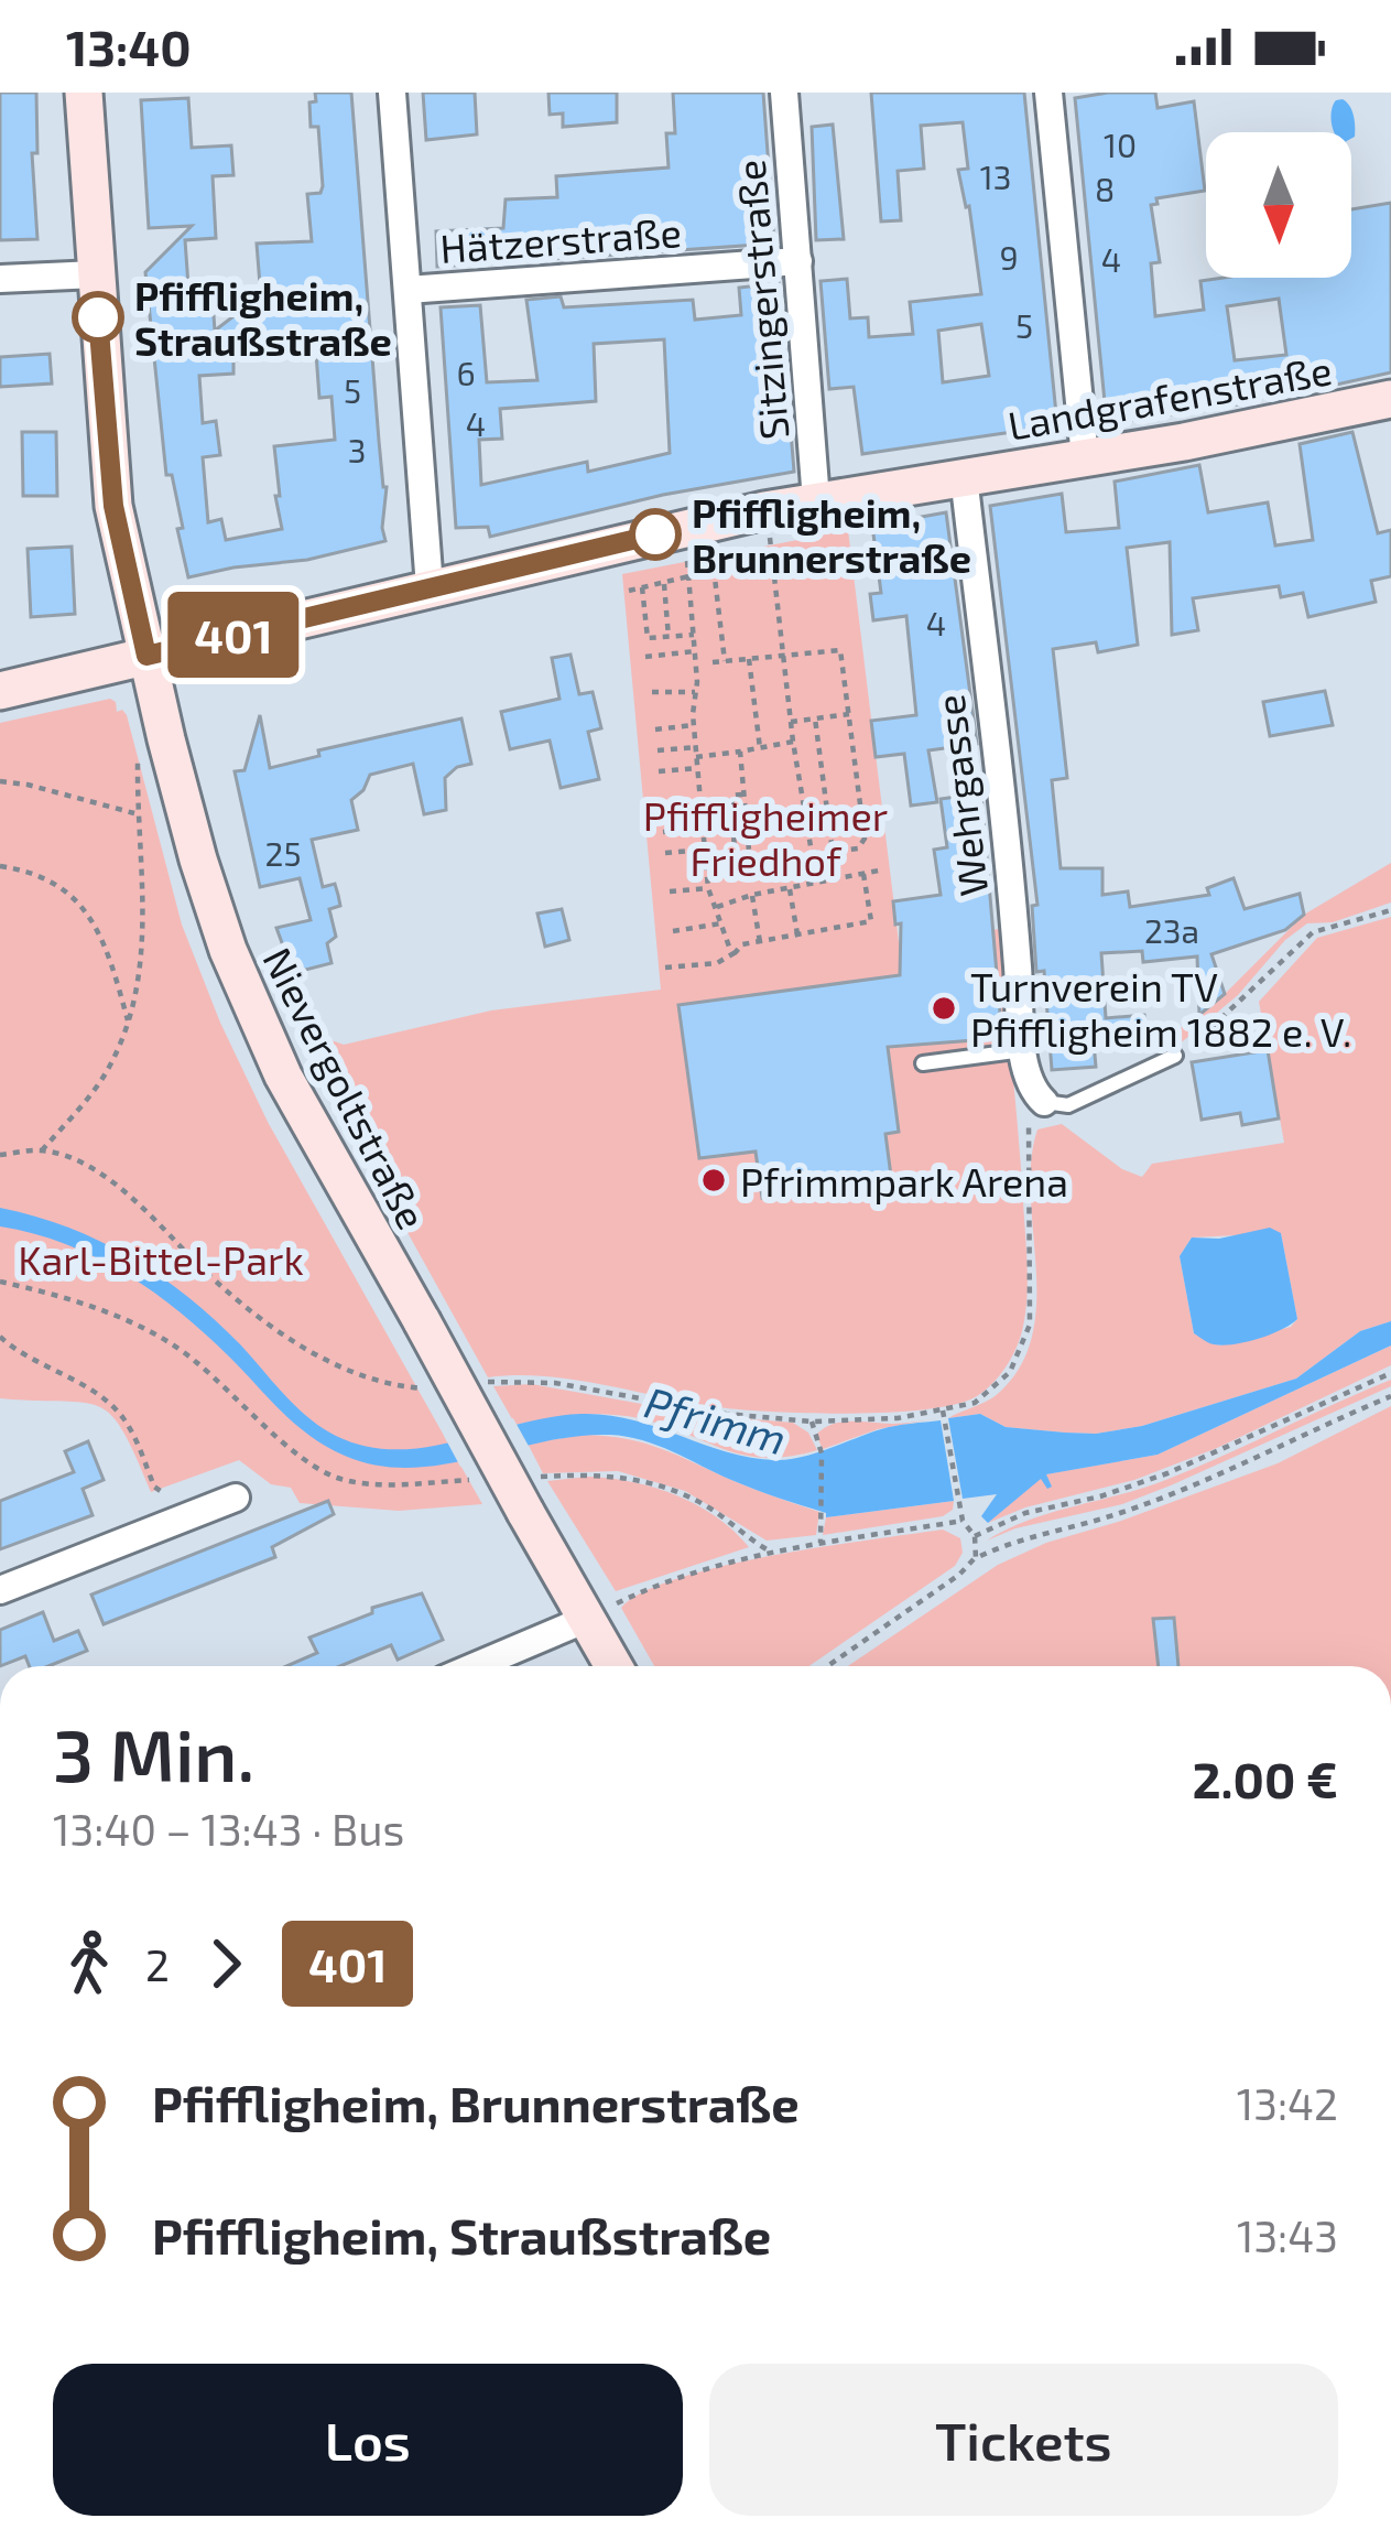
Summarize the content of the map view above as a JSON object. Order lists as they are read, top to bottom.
{
  "streets": {
    "street": [
      "Hätzerstraße",
      "Sitzingerstraße",
      "Landgrafenstraße",
      "Wehrgasse",
      "Nievergoltstraße"
    ]
  },
  "crossings": [
    ["Hätzerstraße", "Sitzingerstraße"],
    ["Sitzingerstraße", "Landgrafenstraße"],
    ["Landgrafenstraße", "Wehrgasse"],
    ["Landgrafenstraße", "Nievergoltstraße"]
  ],
  "water": ["Pfrimm"],
  "parks": ["Pfiffligheimer Friedhof", "Karl-Bittel-Park"],
  "places": [
    "Pfiffligheim, Straußstraße",
    "Pfiffligheim, Brunnerstraße",
    "Turnverein TV Pfiffligheim 1882 e. V.",
    "Pfrimmpark Arena"
  ],
  "lines": ["bus line 401"],
  "house_numbers": [
    "10",
    "13",
    "8",
    "9",
    "4",
    "5",
    "6",
    "5",
    "4",
    "3",
    "4",
    "25",
    "23a"
  ],
  "north": "bottom",
  "page": {
    "status": "13:40",
    "on_map": "401",
    "heading": ["3 Min.", "13:40 – 13:43 · Bus", "2.00 €"],
    "legs": ["2", "401"],
    "list": [
      {
        "name": "Pfiffligheim, Brunnerstraße",
        "value": "13:42"
      },
      {
        "name": "Pfiffligheim, Straußstraße",
        "value": "13:43"
      }
    ],
    "buttons": ["Los", "Tickets"]
  }
}
